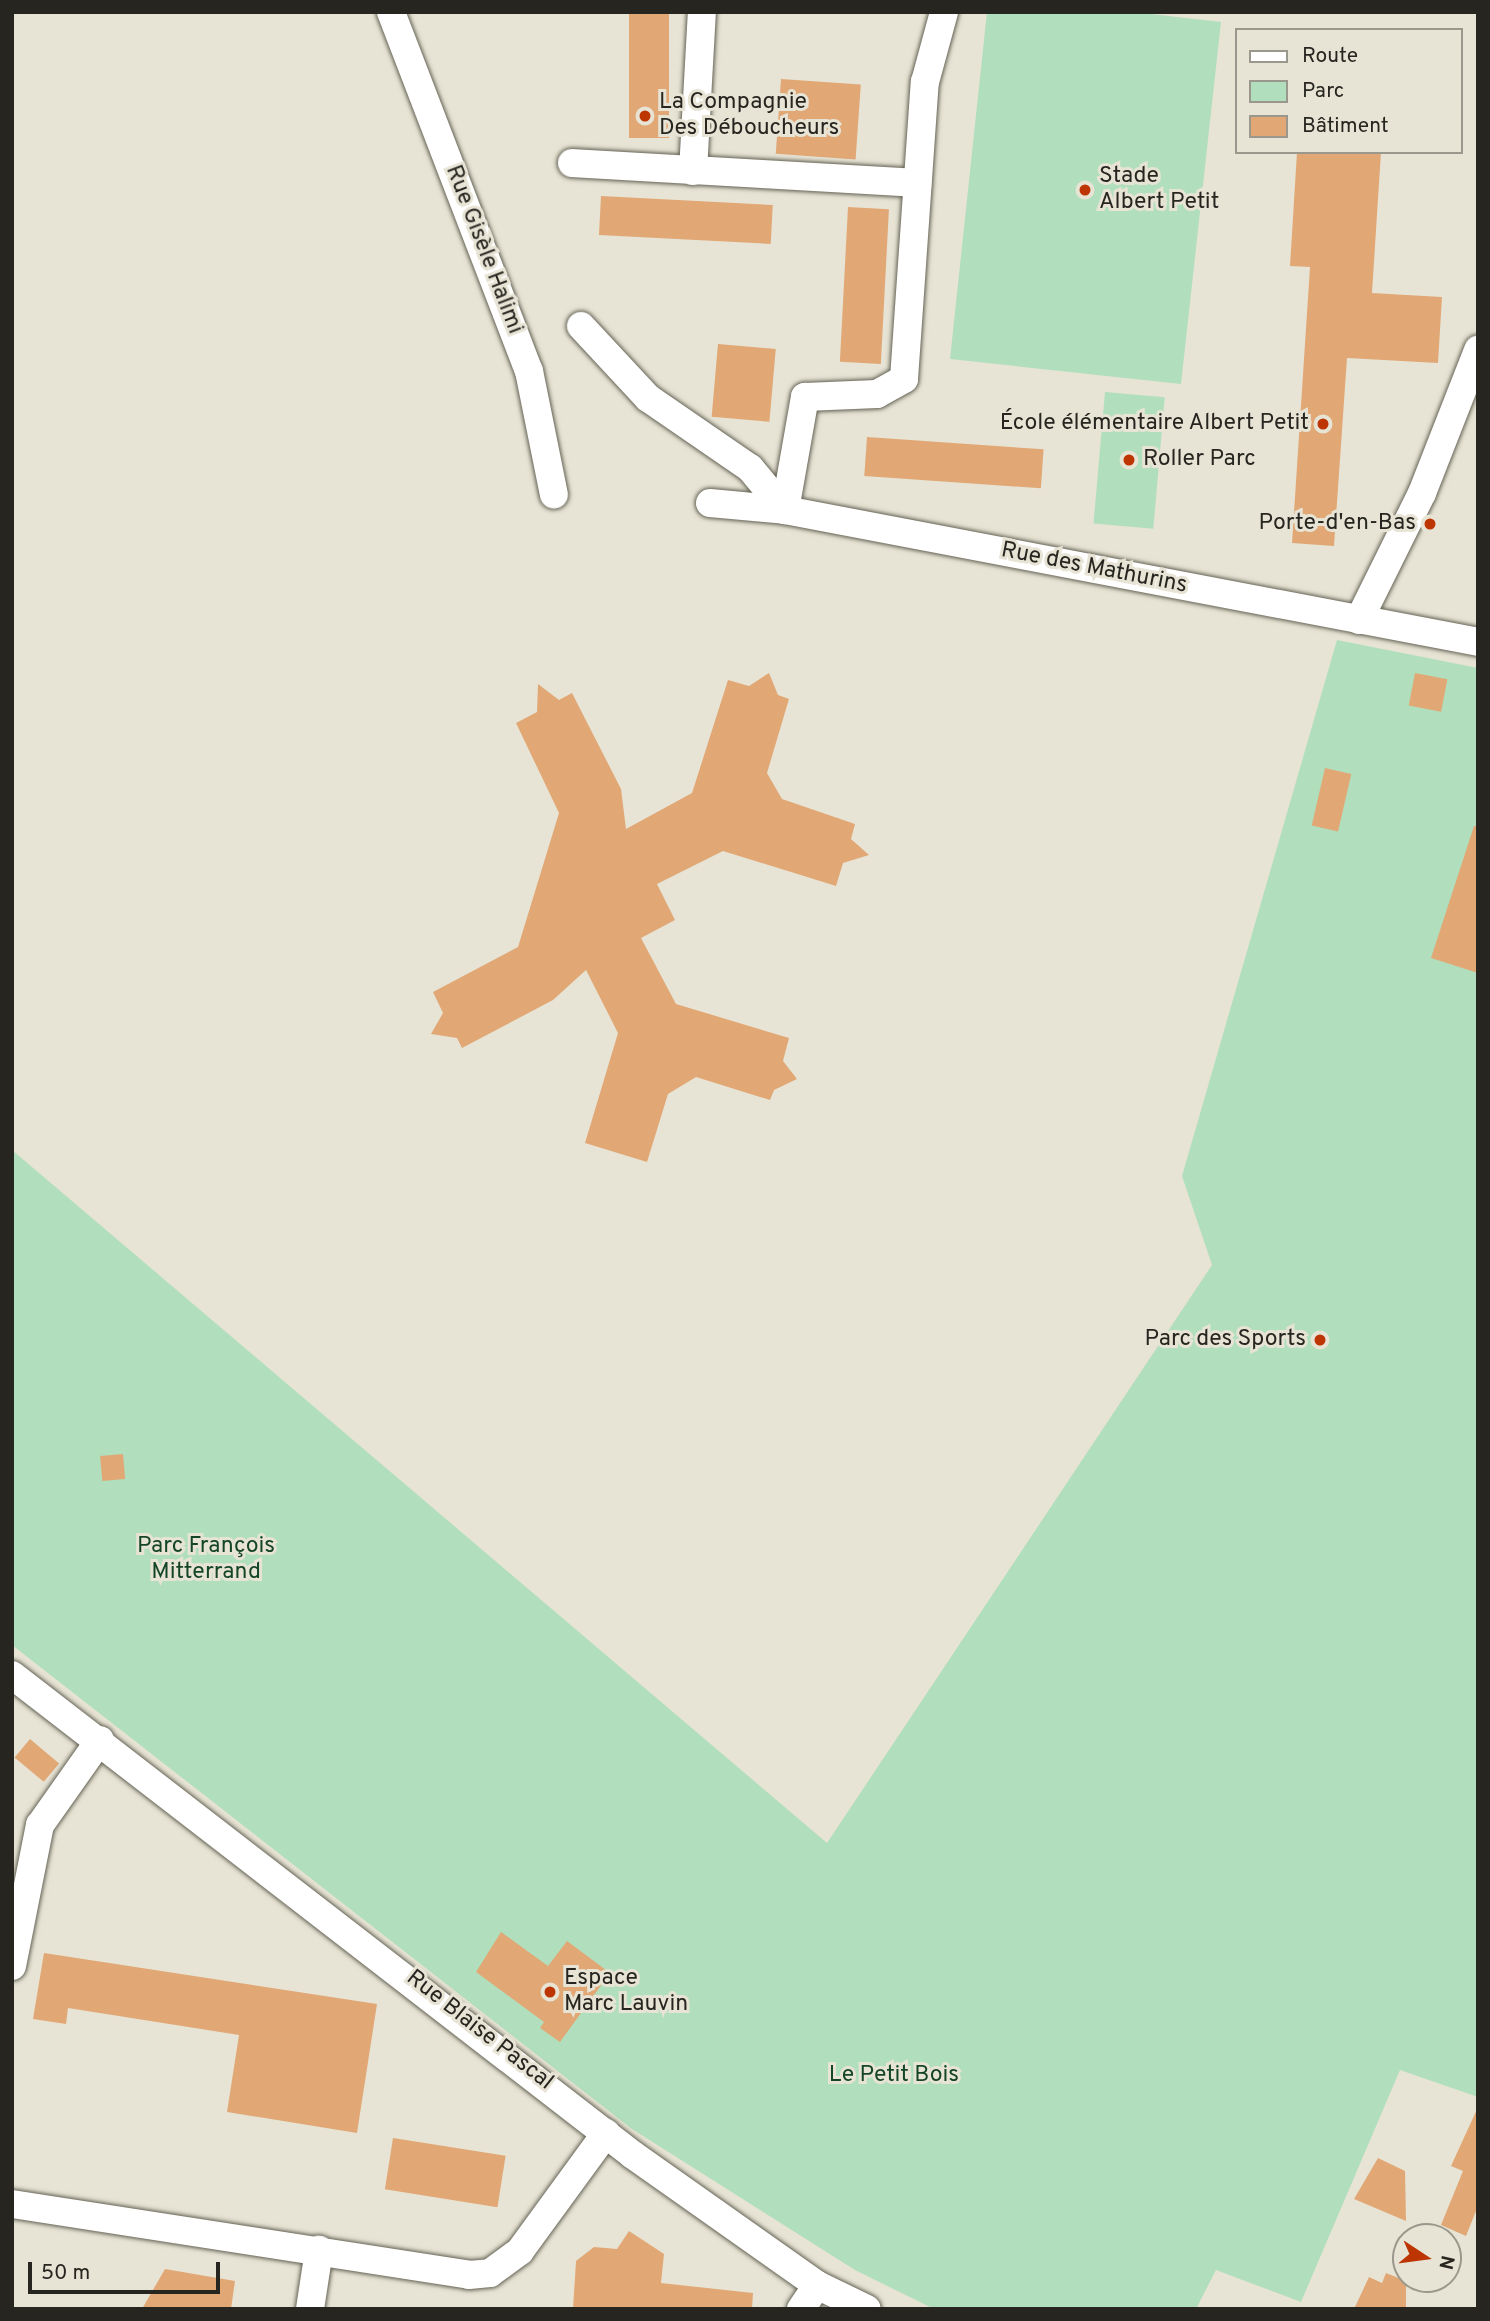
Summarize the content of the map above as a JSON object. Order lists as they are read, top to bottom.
{
  "streets": {
    "street": ["Rue Gisèle Halimi", "Rue des Mathurins", "Rue Blaise Pascal"]
  },
  "parks": ["Parc François Mitterrand", "Le Petit Bois"],
  "places": [
    "La Compagnie Des Déboucheurs",
    "Stade Albert Petit",
    "École élémentaire Albert Petit",
    "Roller Parc",
    "Porte-d'en-Bas",
    "Parc des Sports",
    "Espace Marc Lauvin"
  ],
  "legend": ["Route", "Parc", "Bâtiment"],
  "scale_bar": "50 m",
  "north": "right"
}
